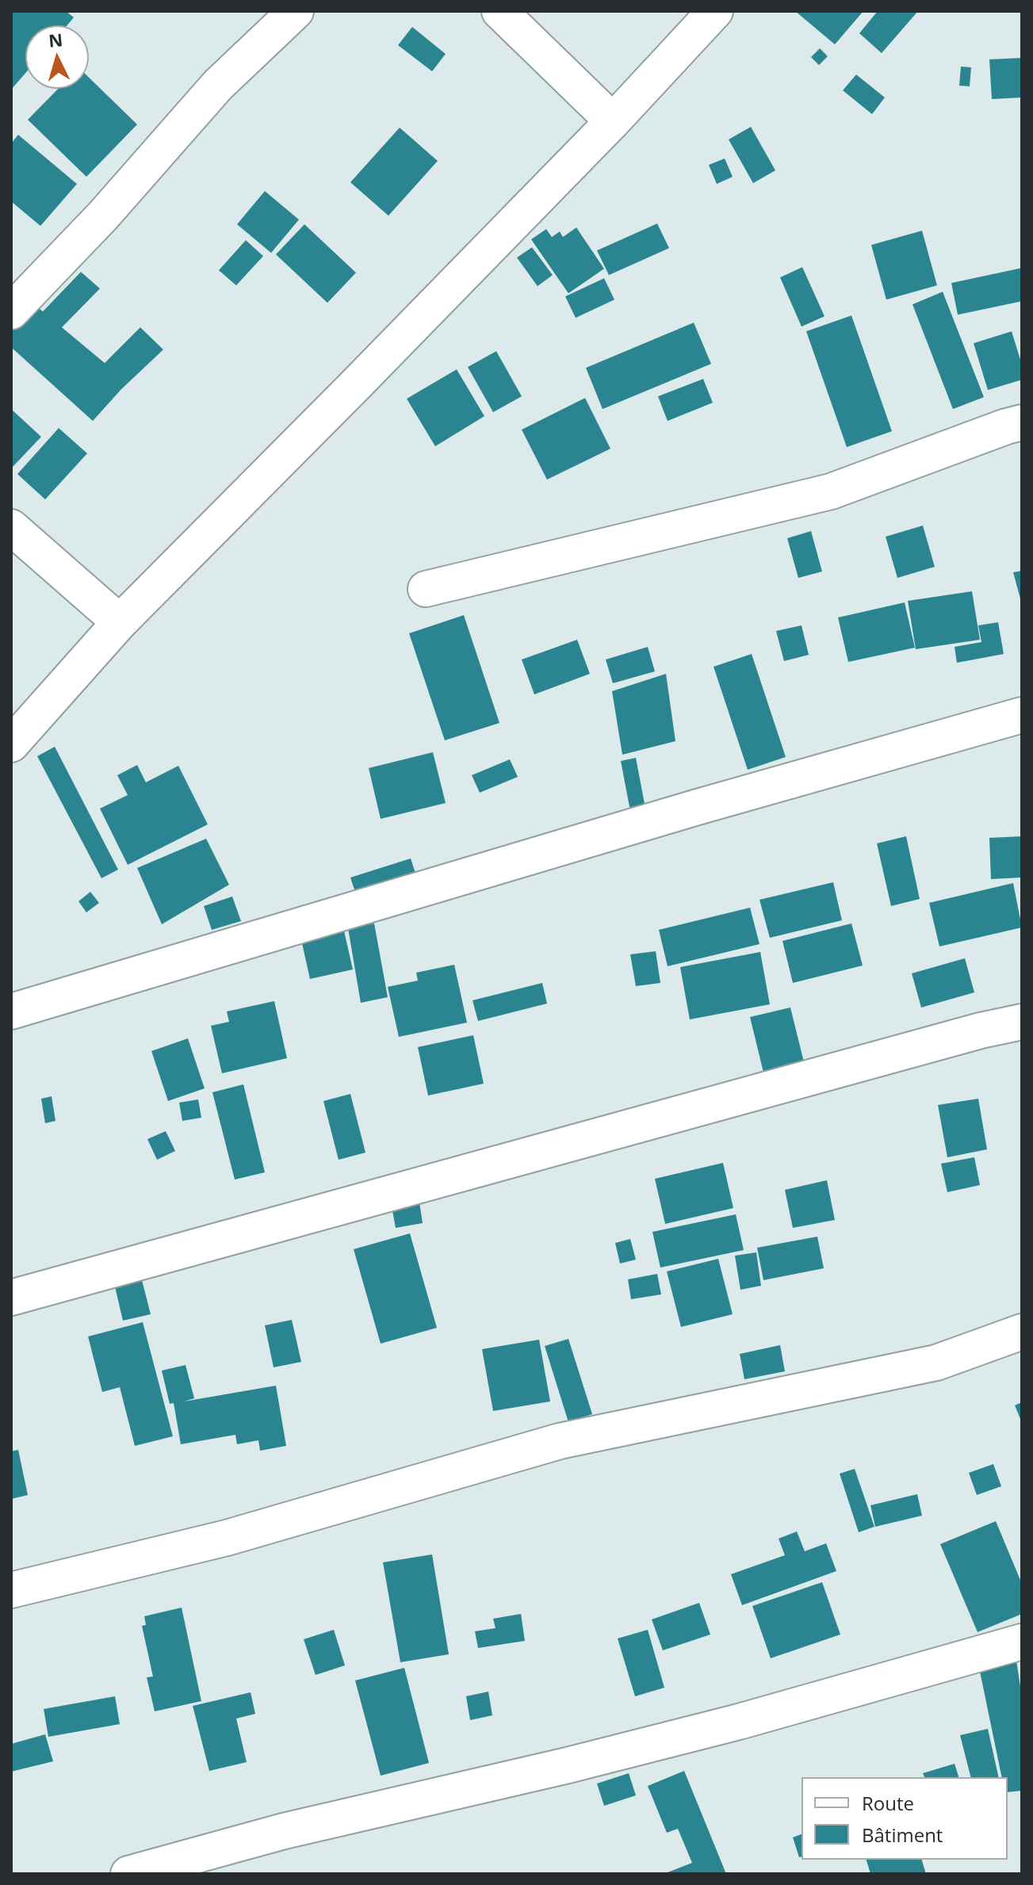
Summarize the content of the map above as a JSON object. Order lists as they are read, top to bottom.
{
  "legend": ["Route", "Bâtiment"],
  "north": "top"
}
